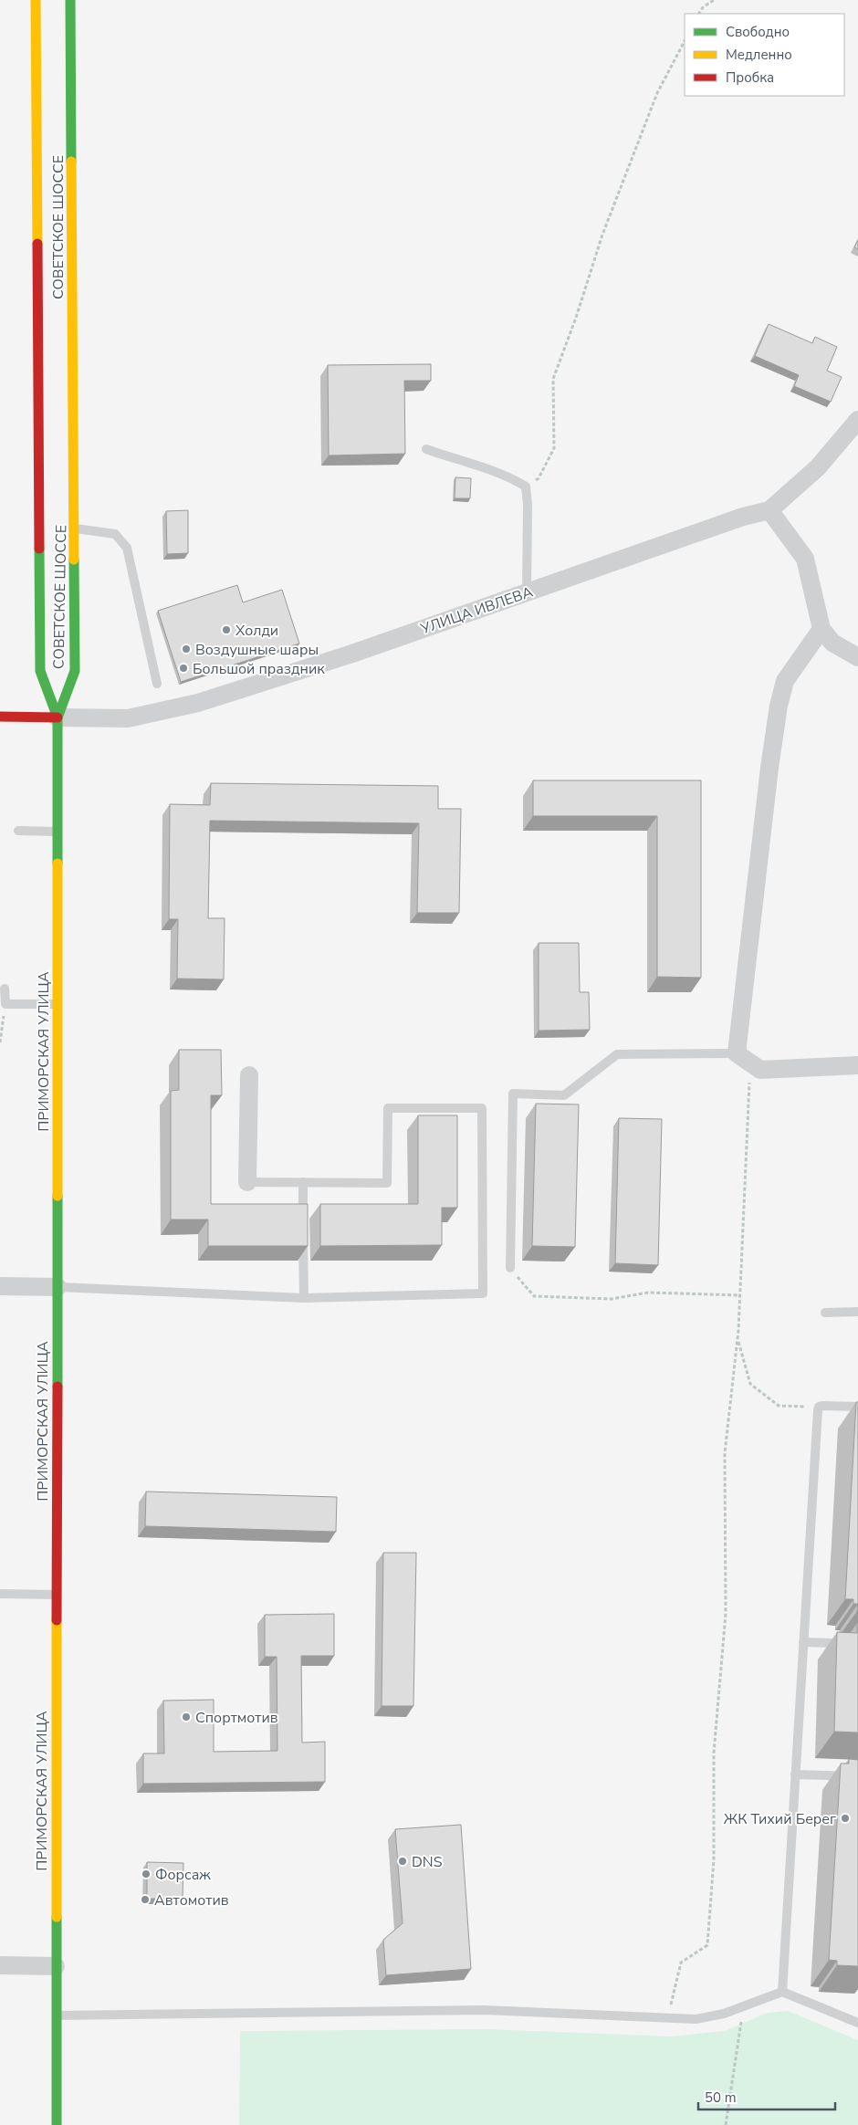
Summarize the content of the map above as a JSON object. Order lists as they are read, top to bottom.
{
  "streets": {
    "main road": ["СОВЕТСКОЕ ШОССЕ", "ПРИМОРСКАЯ УЛИЦА"],
    "street": ["УЛИЦА ИВЛЕВА"]
  },
  "crossings": [
    ["СОВЕТСКОЕ ШОССЕ", "УЛИЦА ИВЛЕВА"],
    ["СОВЕТСКОЕ ШОССЕ", "ПРИМОРСКАЯ УЛИЦА"],
    ["УЛИЦА ИВЛЕВА", "ПРИМОРСКАЯ УЛИЦА"]
  ],
  "places": [
    "Холди",
    "Воздушные шары",
    "Большой праздник",
    "Спортмотив",
    "ЖК Тихий Берег",
    "DNS",
    "Форсаж",
    "Автомотив"
  ],
  "legend": ["Свободно", "Медленно", "Пробка"],
  "scale_bar": "50 m"
}
